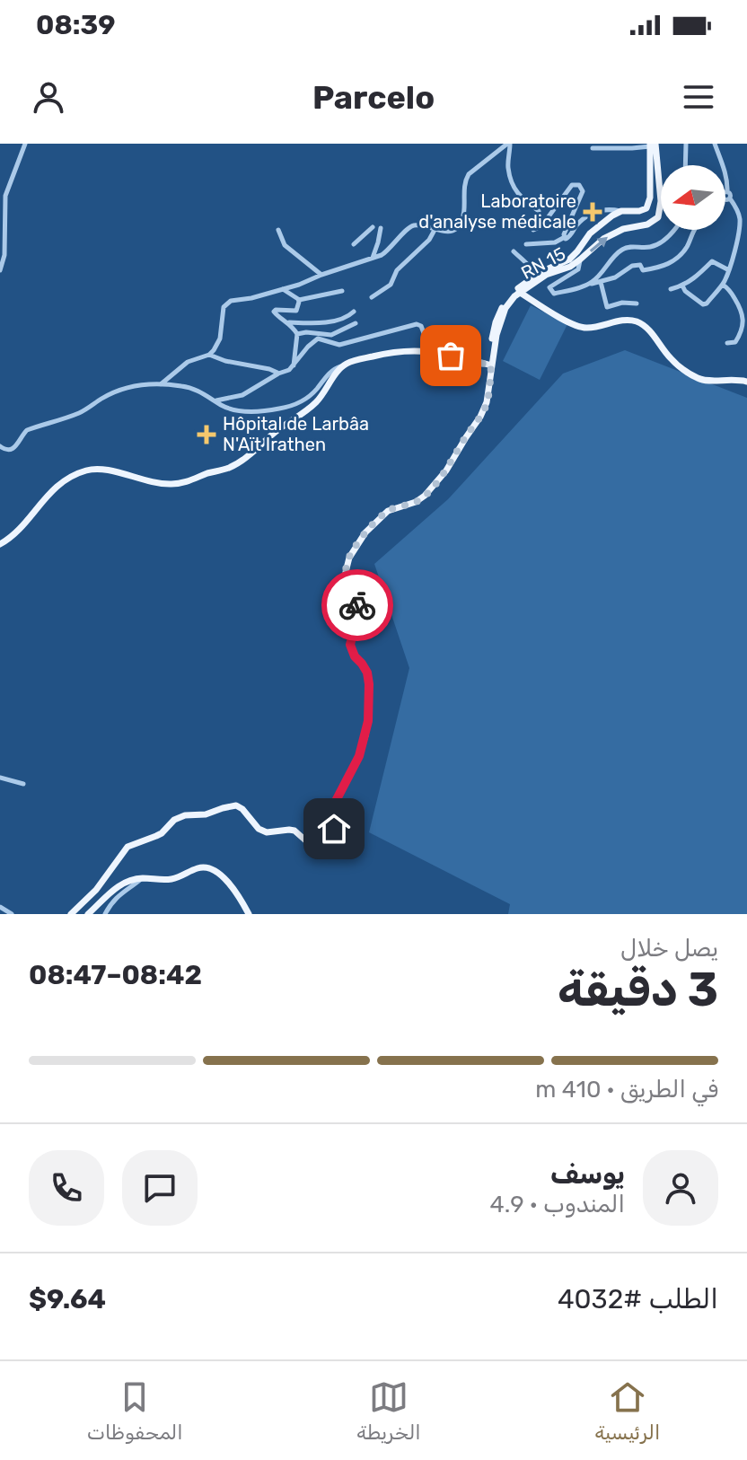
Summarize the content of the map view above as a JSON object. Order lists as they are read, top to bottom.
{
  "streets": {
    "main road": ["RN 15"]
  },
  "places": {
    "health": ["Laboratoire d'analyse médicale", "Hôpital de Larbâa N'Aït Irathen"]
  },
  "north": "left",
  "page": {
    "status": "08:39",
    "header": "Parcelo",
    "heading": ["3 دقيقة", "يصل خلال", "08:42–08:47"],
    "panel": [
      "يوسف",
      "المندوب · 4.9",
      "الطلب #4032",
      "$9.64"
    ],
    "bar": "في الطريق · 410 m",
    "tabs": ["الرئيسية", "الخريطة", "المحفوظات"]
  }
}
